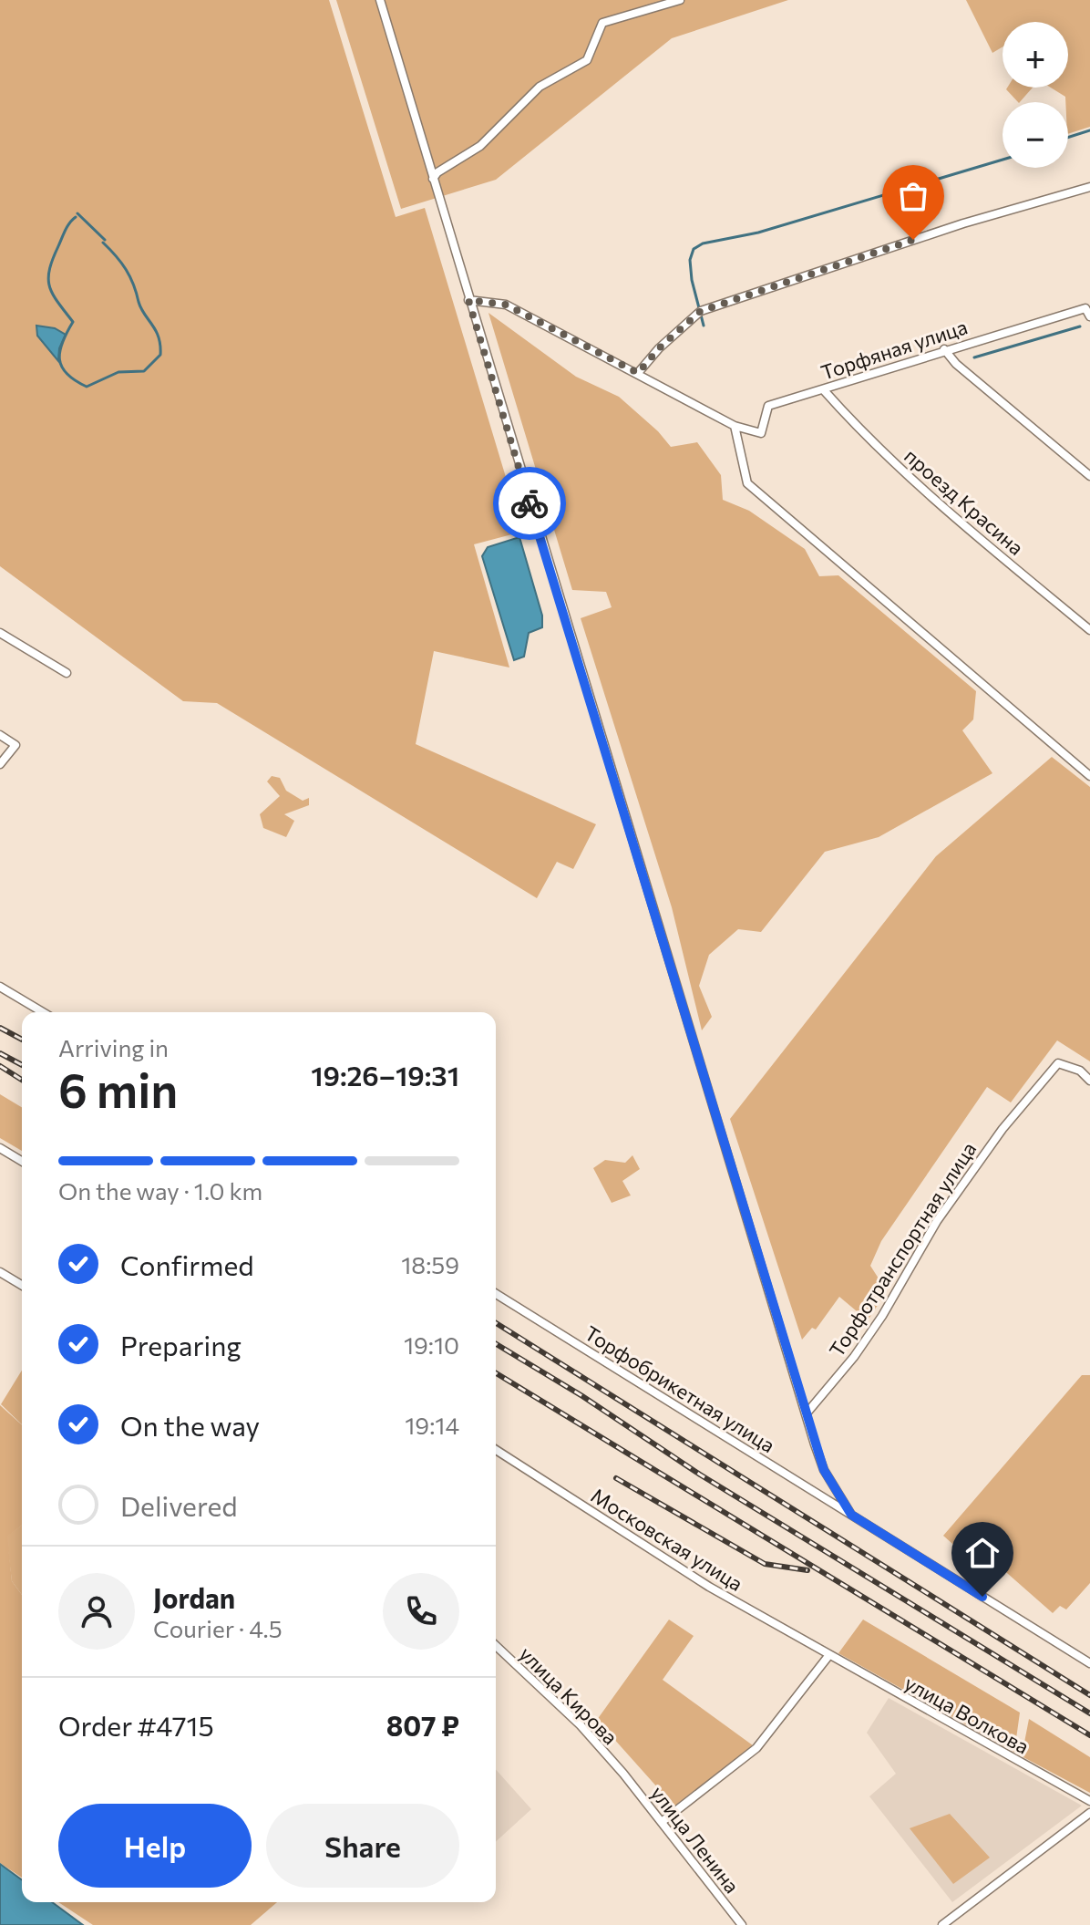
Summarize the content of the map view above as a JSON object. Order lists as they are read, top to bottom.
{
  "streets": {
    "street": [
      "Торфяная улица",
      "проезд Красина",
      "Торфотранспортная улица",
      "Торфобрикетная улица",
      "Московская улица",
      "улица Кирова",
      "улица Волкова",
      "улица Ленина"
    ]
  },
  "crossings": [
    ["Торфяная улица", "проезд Красина"],
    ["Торфотранспортная улица", "Торфобрикетная улица"],
    ["Московская улица", "улица Волкова"],
    ["улица Кирова", "улица Ленина"]
  ],
  "page": {
    "map_buttons": ["+", "−"],
    "heading": ["6 min", "Arriving in", "19:26–19:31"],
    "panel": [
      "Jordan",
      "Courier · 4.5",
      "Order #4715",
      "807 ₽"
    ],
    "bar": "On the way · 1.0 km",
    "list": [
      ["Confirmed", "18:59"],
      ["Preparing", "19:10"],
      ["On the way", "19:14"],
      "Delivered"
    ],
    "buttons": ["Help", "Share"]
  }
}
